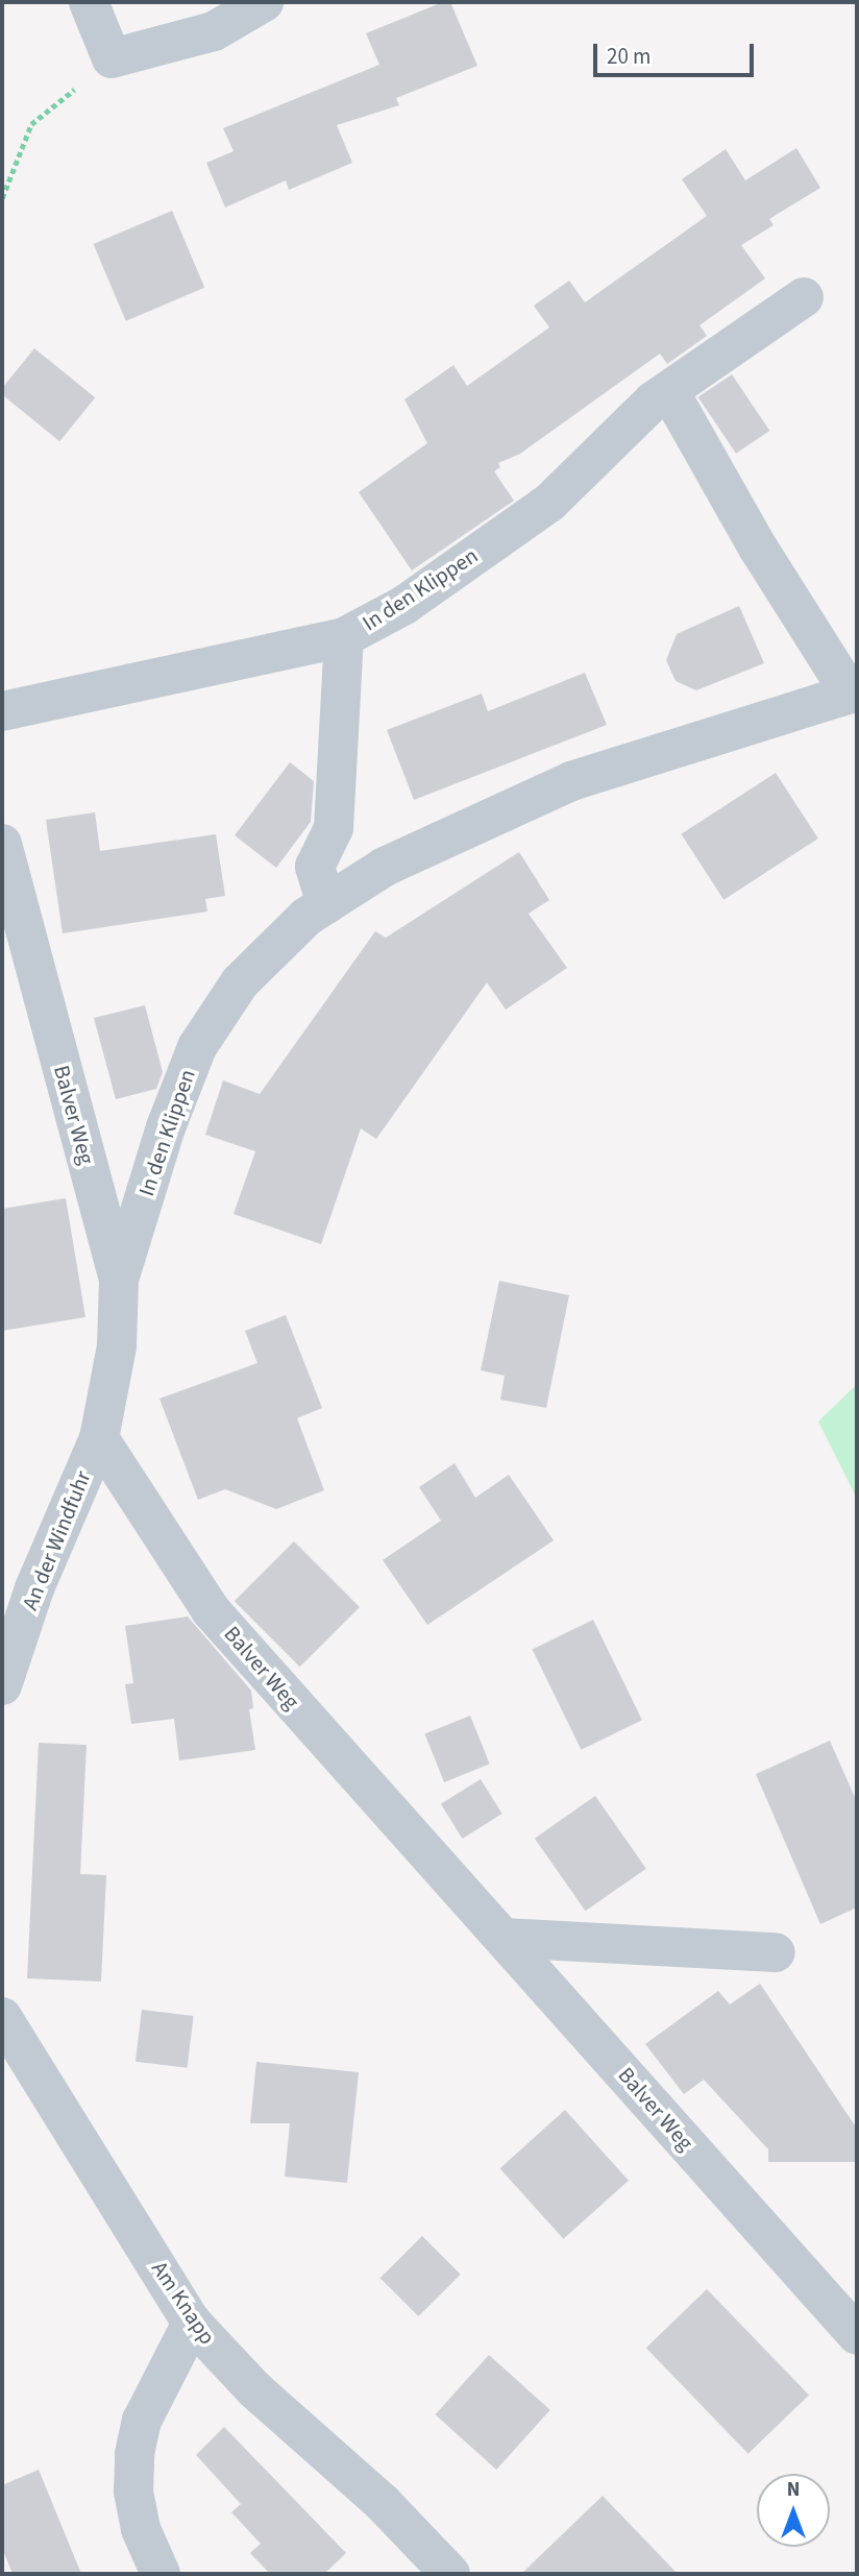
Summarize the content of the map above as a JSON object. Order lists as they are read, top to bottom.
{
  "streets": {
    "street": [
      "In den Klippen",
      "Balver Weg",
      "An der Windfuhr",
      "Am Knapp"
    ]
  },
  "crossings": [
    ["In den Klippen", "Balver Weg"],
    ["Balver Weg", "An der Windfuhr"]
  ],
  "scale_bar": "20 m",
  "north": "top"
}
